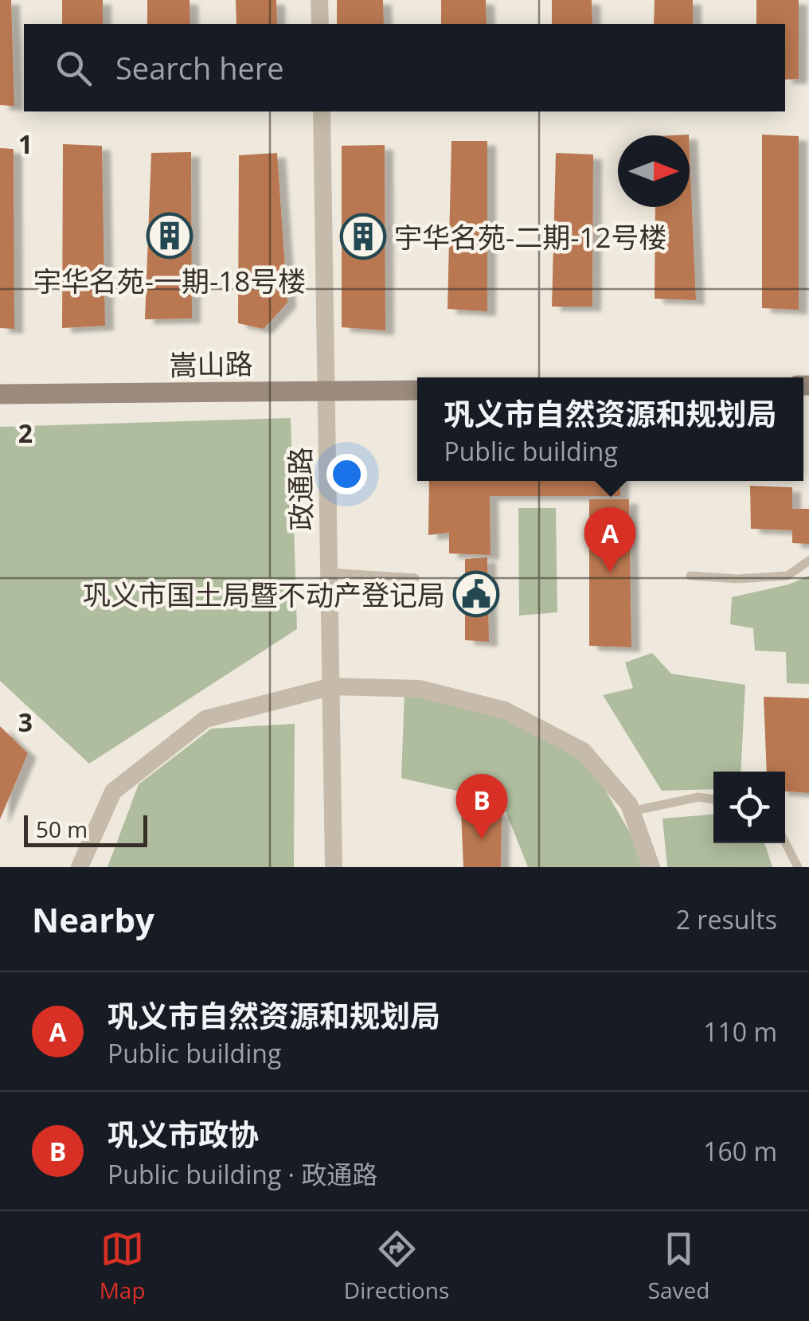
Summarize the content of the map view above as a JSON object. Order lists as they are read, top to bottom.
{
  "streets": {
    "street": ["嵩山路", "政通路"]
  },
  "crossings": [
    ["嵩山路", "政通路"]
  ],
  "places": {
    "building": ["宇华名苑-一期-18号楼", "宇华名苑-二期-12号楼"],
    "public building": ["巩义市国土局暨不动产登记局"]
  },
  "scale_bar": "50 m",
  "north": "right",
  "page": {
    "search": "Search here",
    "popup": ["巩义市自然资源和规划局", "Public building"],
    "pins": ["A", "B"],
    "scale": "50 m",
    "heading": ["Nearby", "2 results"],
    "list": [
      {
        "mark": "A",
        "name": "巩义市自然资源和规划局",
        "note": "Public building",
        "value": "110 m"
      },
      {
        "mark": "B",
        "name": "巩义市政协",
        "note": "Public building · 政通路",
        "value": "160 m"
      }
    ],
    "nav": ["Map", "Directions", "Saved"]
  },
  "grid": {
    "rows": ["1", "2", "3"]
  }
}
